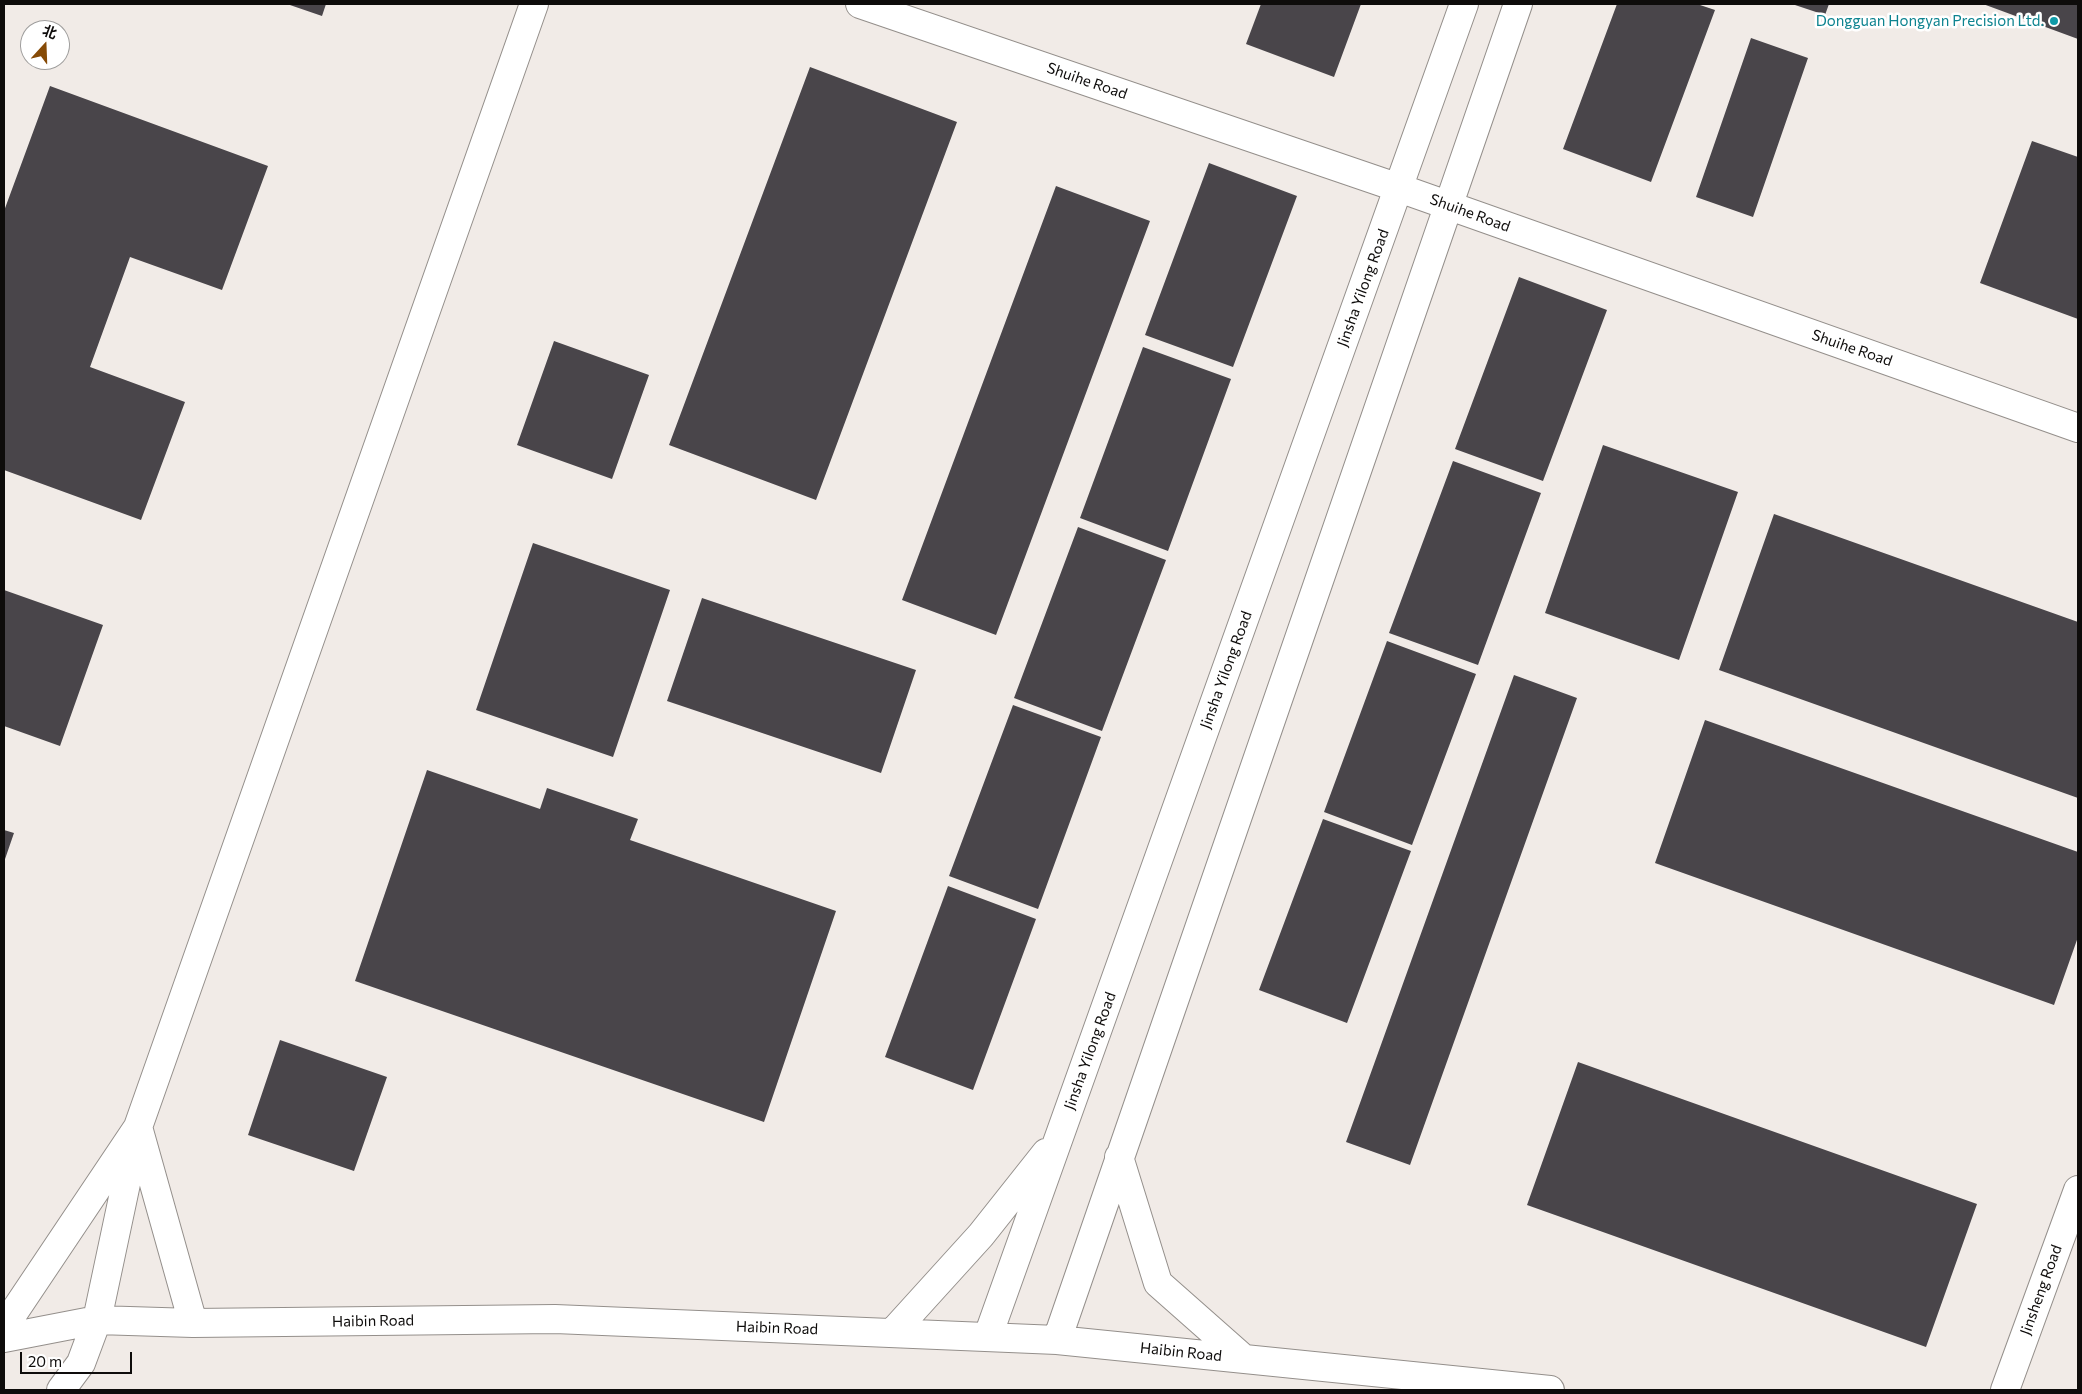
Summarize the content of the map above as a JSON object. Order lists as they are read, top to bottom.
{
  "streets": {
    "street": [
      "Shuihe Road",
      "Jinsha Yilong Road",
      "Jinsheng Road",
      "Haibin Road"
    ]
  },
  "crossings": [
    ["Shuihe Road", "Jinsha Yilong Road"],
    ["Jinsha Yilong Road", "Haibin Road"]
  ],
  "places": ["Dongguan Hongyan Precision Ltd."],
  "scale_bar": "20 m",
  "north": "top"
}
